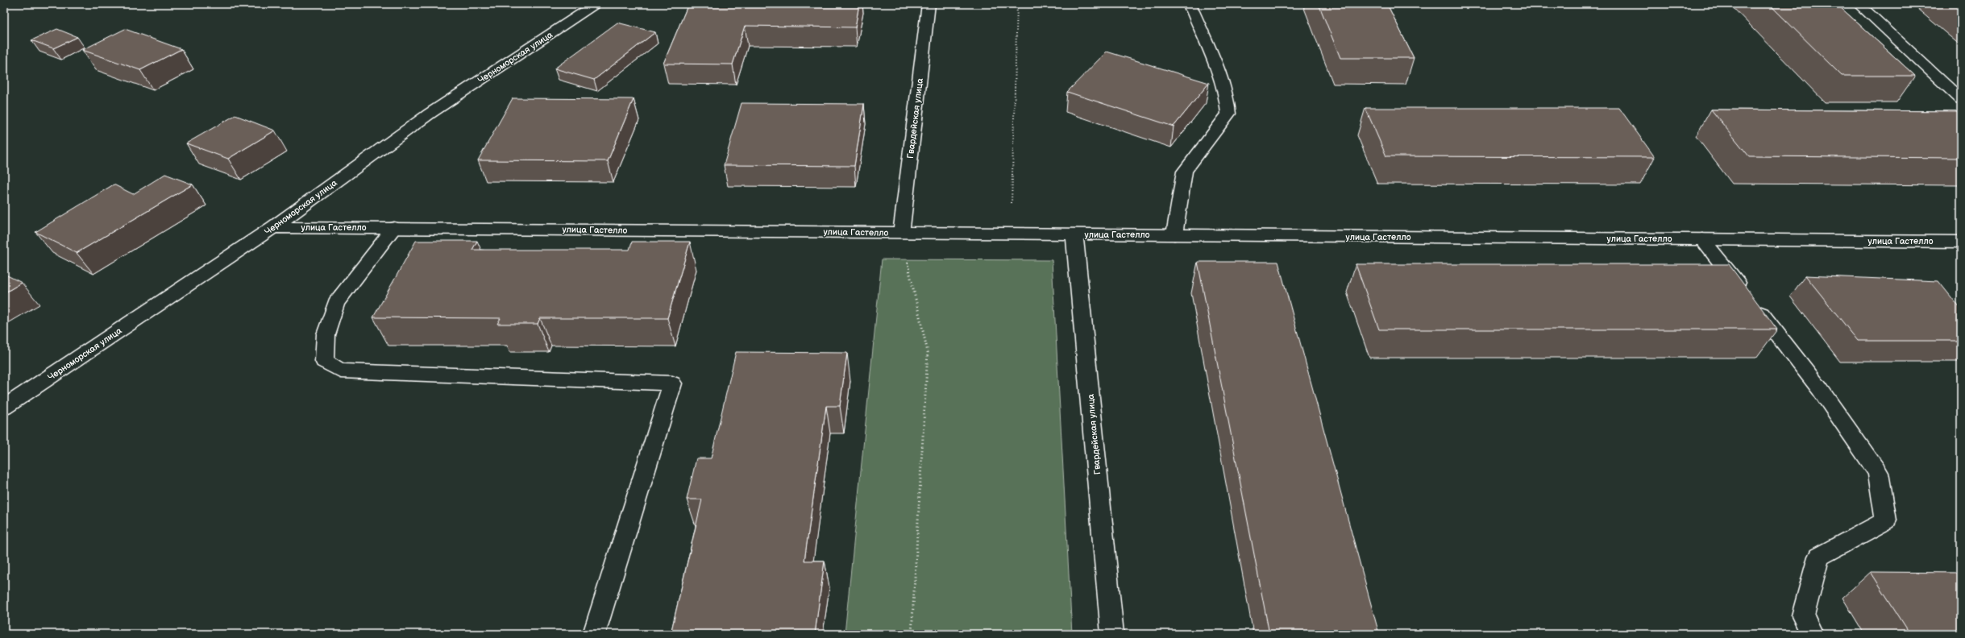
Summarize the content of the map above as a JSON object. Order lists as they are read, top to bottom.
{
  "streets": {
    "street": ["Черноморская улица", "Гвардейская улица", "улица Гастелло"]
  },
  "crossings": [
    ["Черноморская улица", "улица Гастелло"],
    ["Гвардейская улица", "улица Гастелло"]
  ]
}
